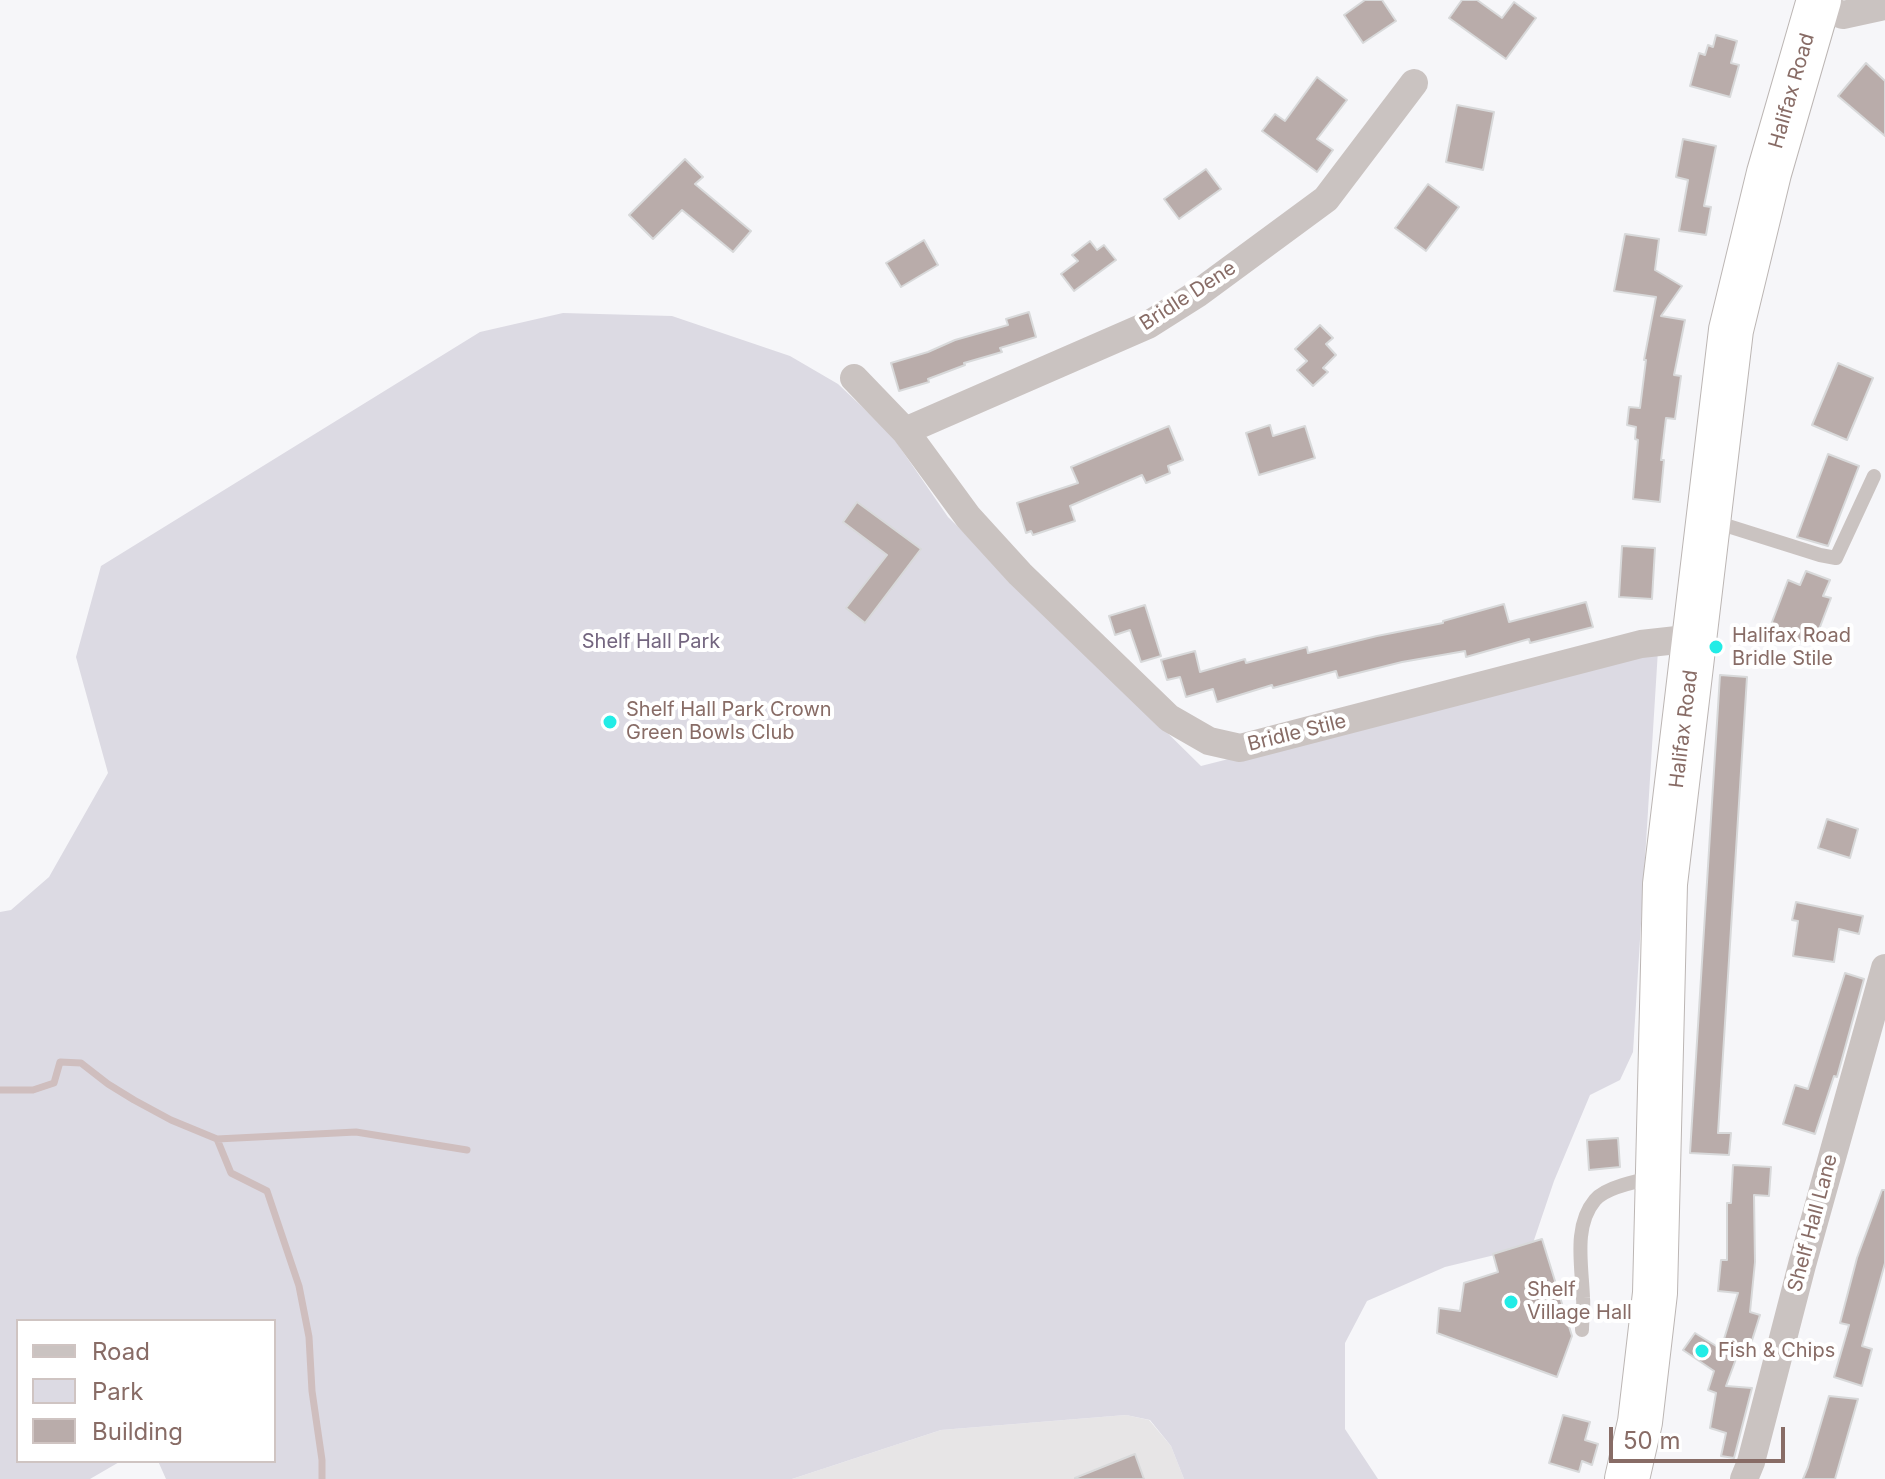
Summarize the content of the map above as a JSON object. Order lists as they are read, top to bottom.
{
  "streets": {
    "highway": ["Halifax Road"],
    "street": ["Bridle Dene", "Bridle Stile", "Shelf Hall Lane"]
  },
  "crossings": [
    ["Halifax Road", "Bridle Stile"],
    ["Bridle Dene", "Bridle Stile"]
  ],
  "parks": ["Shelf Hall Park"],
  "places": [
    "Halifax Road Bridle Stile",
    "Shelf Hall Park Crown Green Bowls Club",
    "Shelf Village Hall",
    "Fish & Chips"
  ],
  "legend": ["Road", "Park", "Building"],
  "scale_bar": "50 m"
}
